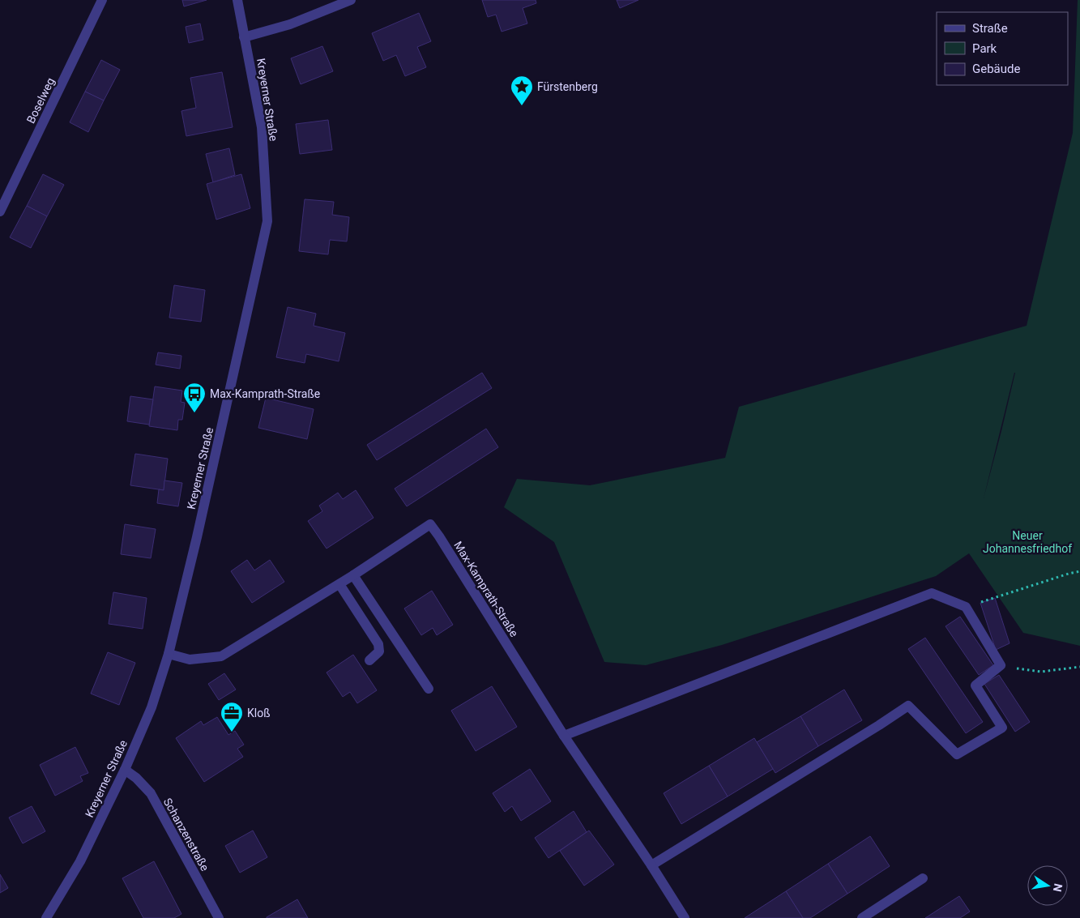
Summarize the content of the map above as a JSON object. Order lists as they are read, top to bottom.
{
  "streets": {
    "street": [
      "Kreyerner Straße",
      "Boselweg",
      "Max-Kamprath-Straße",
      "Schanzenstraße"
    ]
  },
  "crossings": [
    ["Kreyerner Straße", "Max-Kamprath-Straße"],
    ["Kreyerner Straße", "Schanzenstraße"]
  ],
  "parks": ["Neuer Johannesfriedhof"],
  "places": {
    "place": ["Fürstenberg"],
    "bus stop": ["Max-Kamprath-Straße"],
    "office": ["Kloß"]
  },
  "legend": ["Straße", "Park", "Gebäude"],
  "north": "right"
}
